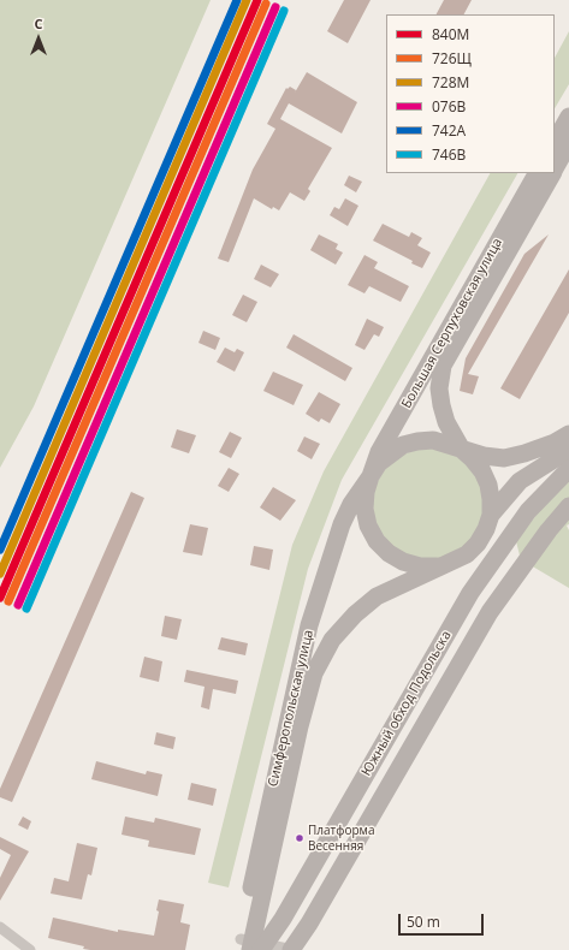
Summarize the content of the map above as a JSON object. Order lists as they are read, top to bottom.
{
  "streets": {
    "main road": ["Большая Серпуховская улица", "Южный обход Подольска", "Симферопольская улица"]
  },
  "crossings": [
    ["Большая Серпуховская улица", "Симферопольская улица"],
    ["Южный обход Подольска", "Симферопольская улица"]
  ],
  "places": ["Платформа Весенняя"],
  "lines": [
    "transit line 840М",
    "transit line 728М",
    "transit line 742А",
    "transit line 726Щ",
    "transit line 076В",
    "transit line 746В"
  ],
  "legend": [
    "840М",
    "726Щ",
    "728М",
    "076В",
    "742А",
    "746В"
  ],
  "scale_bar": "50 m",
  "north": "top"
}
